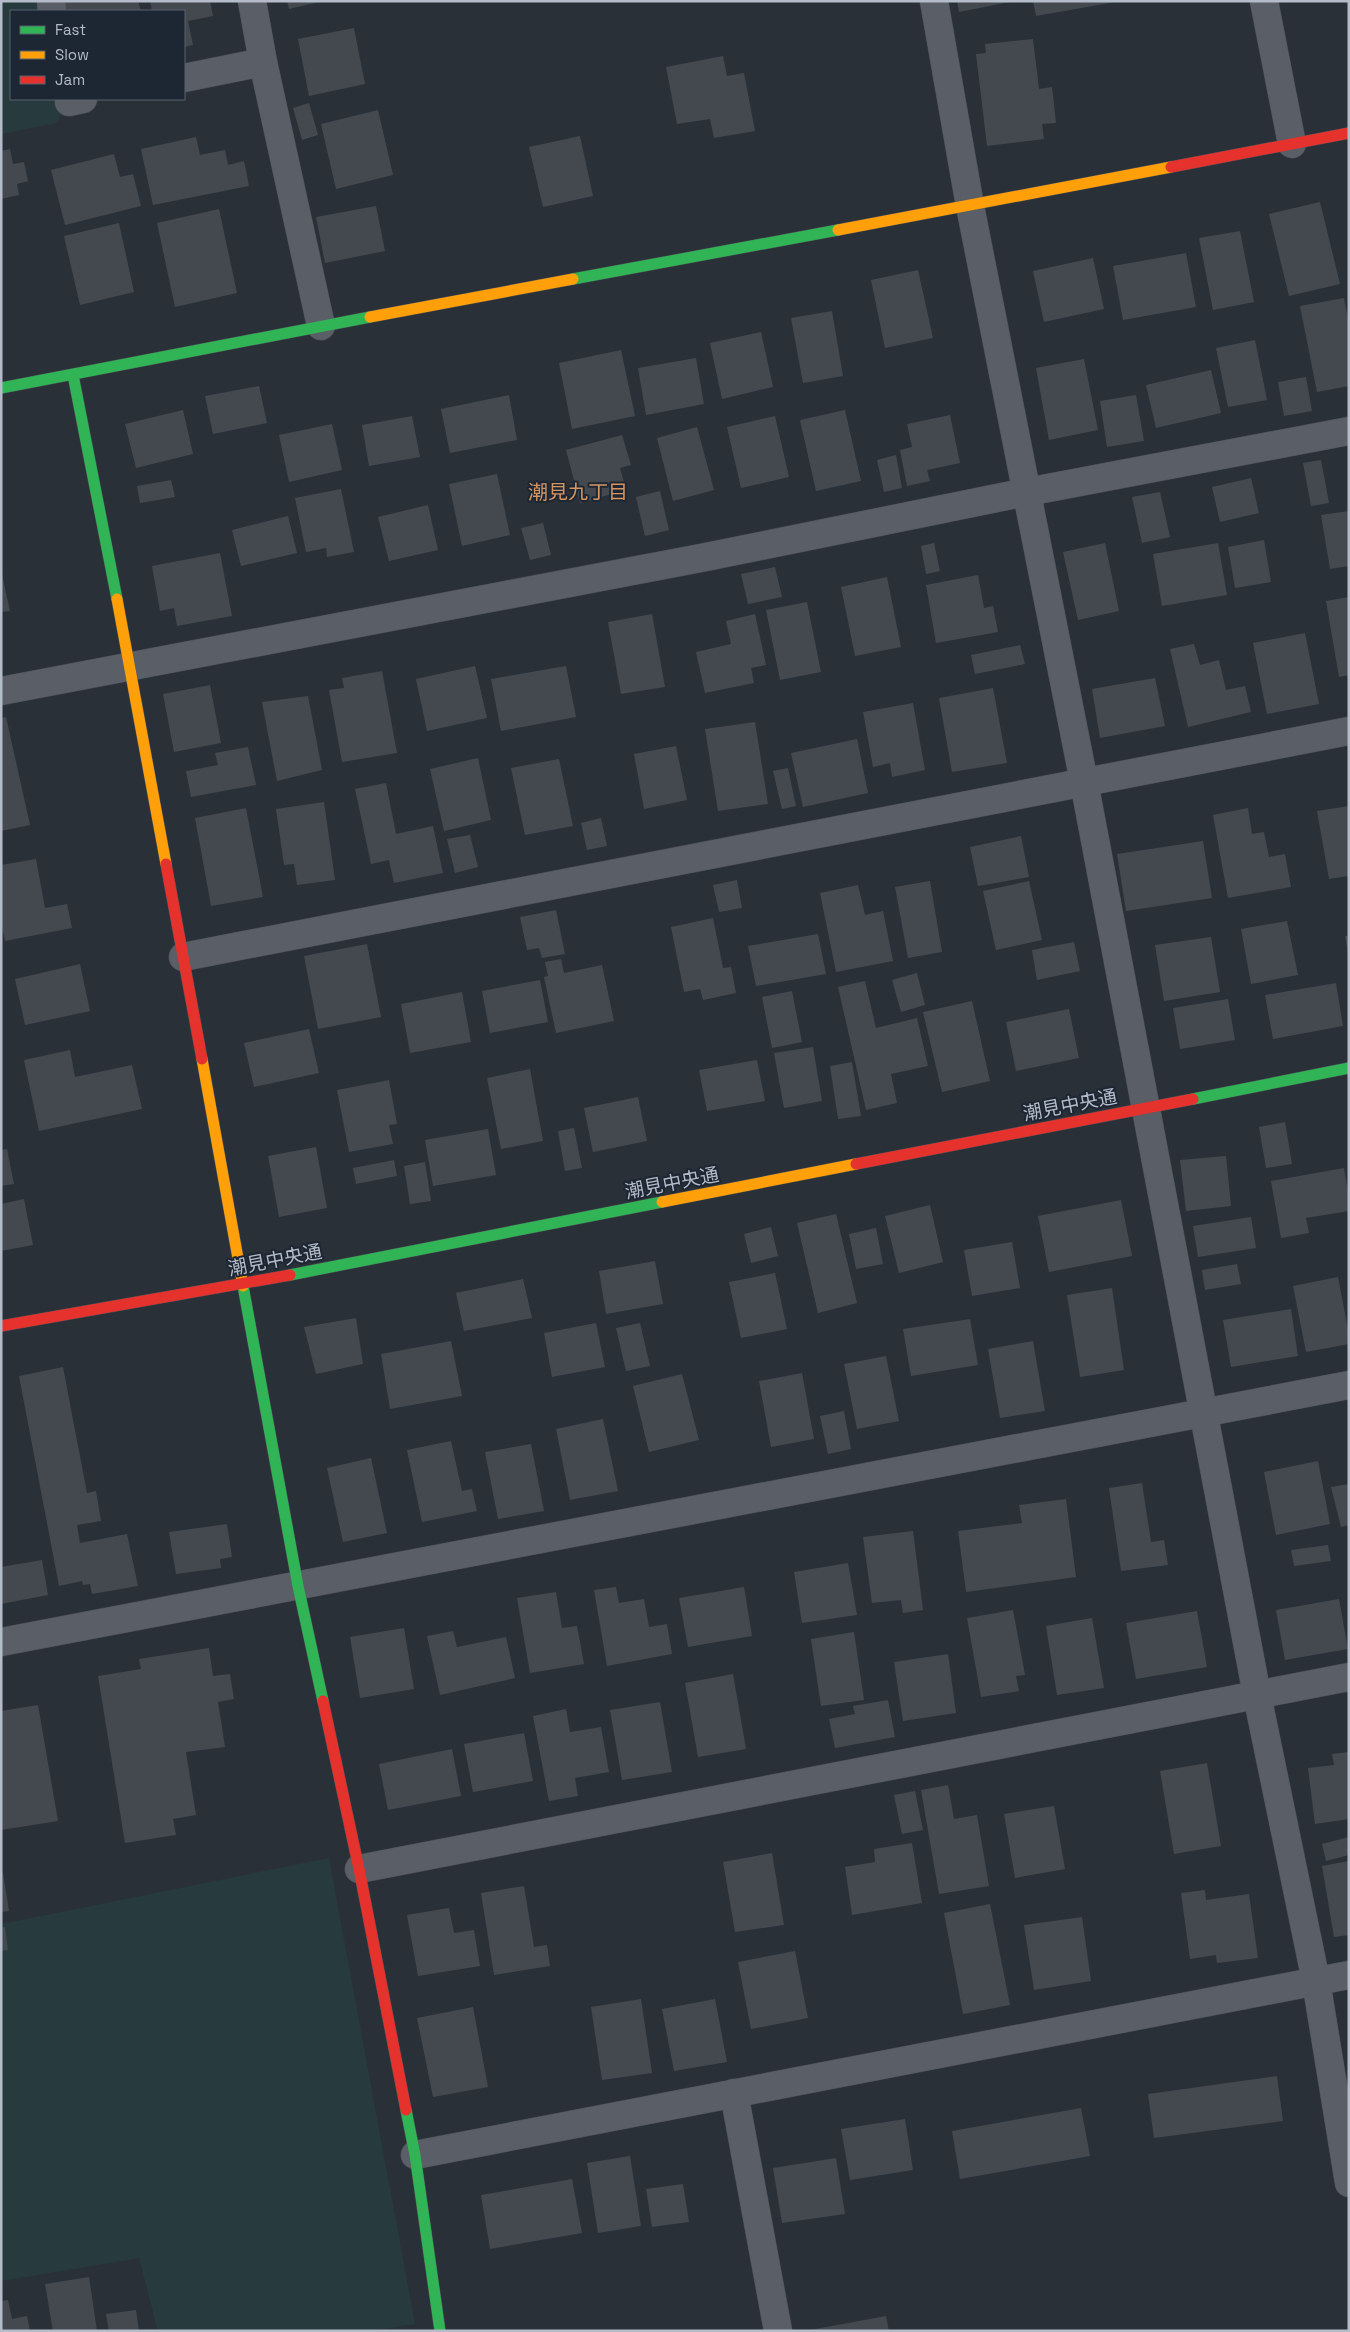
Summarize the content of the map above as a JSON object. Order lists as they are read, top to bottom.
{
  "streets": {
    "street": ["潮見中央通"]
  },
  "districts": ["潮見九丁目"],
  "legend": ["Fast", "Slow", "Jam"]
}
